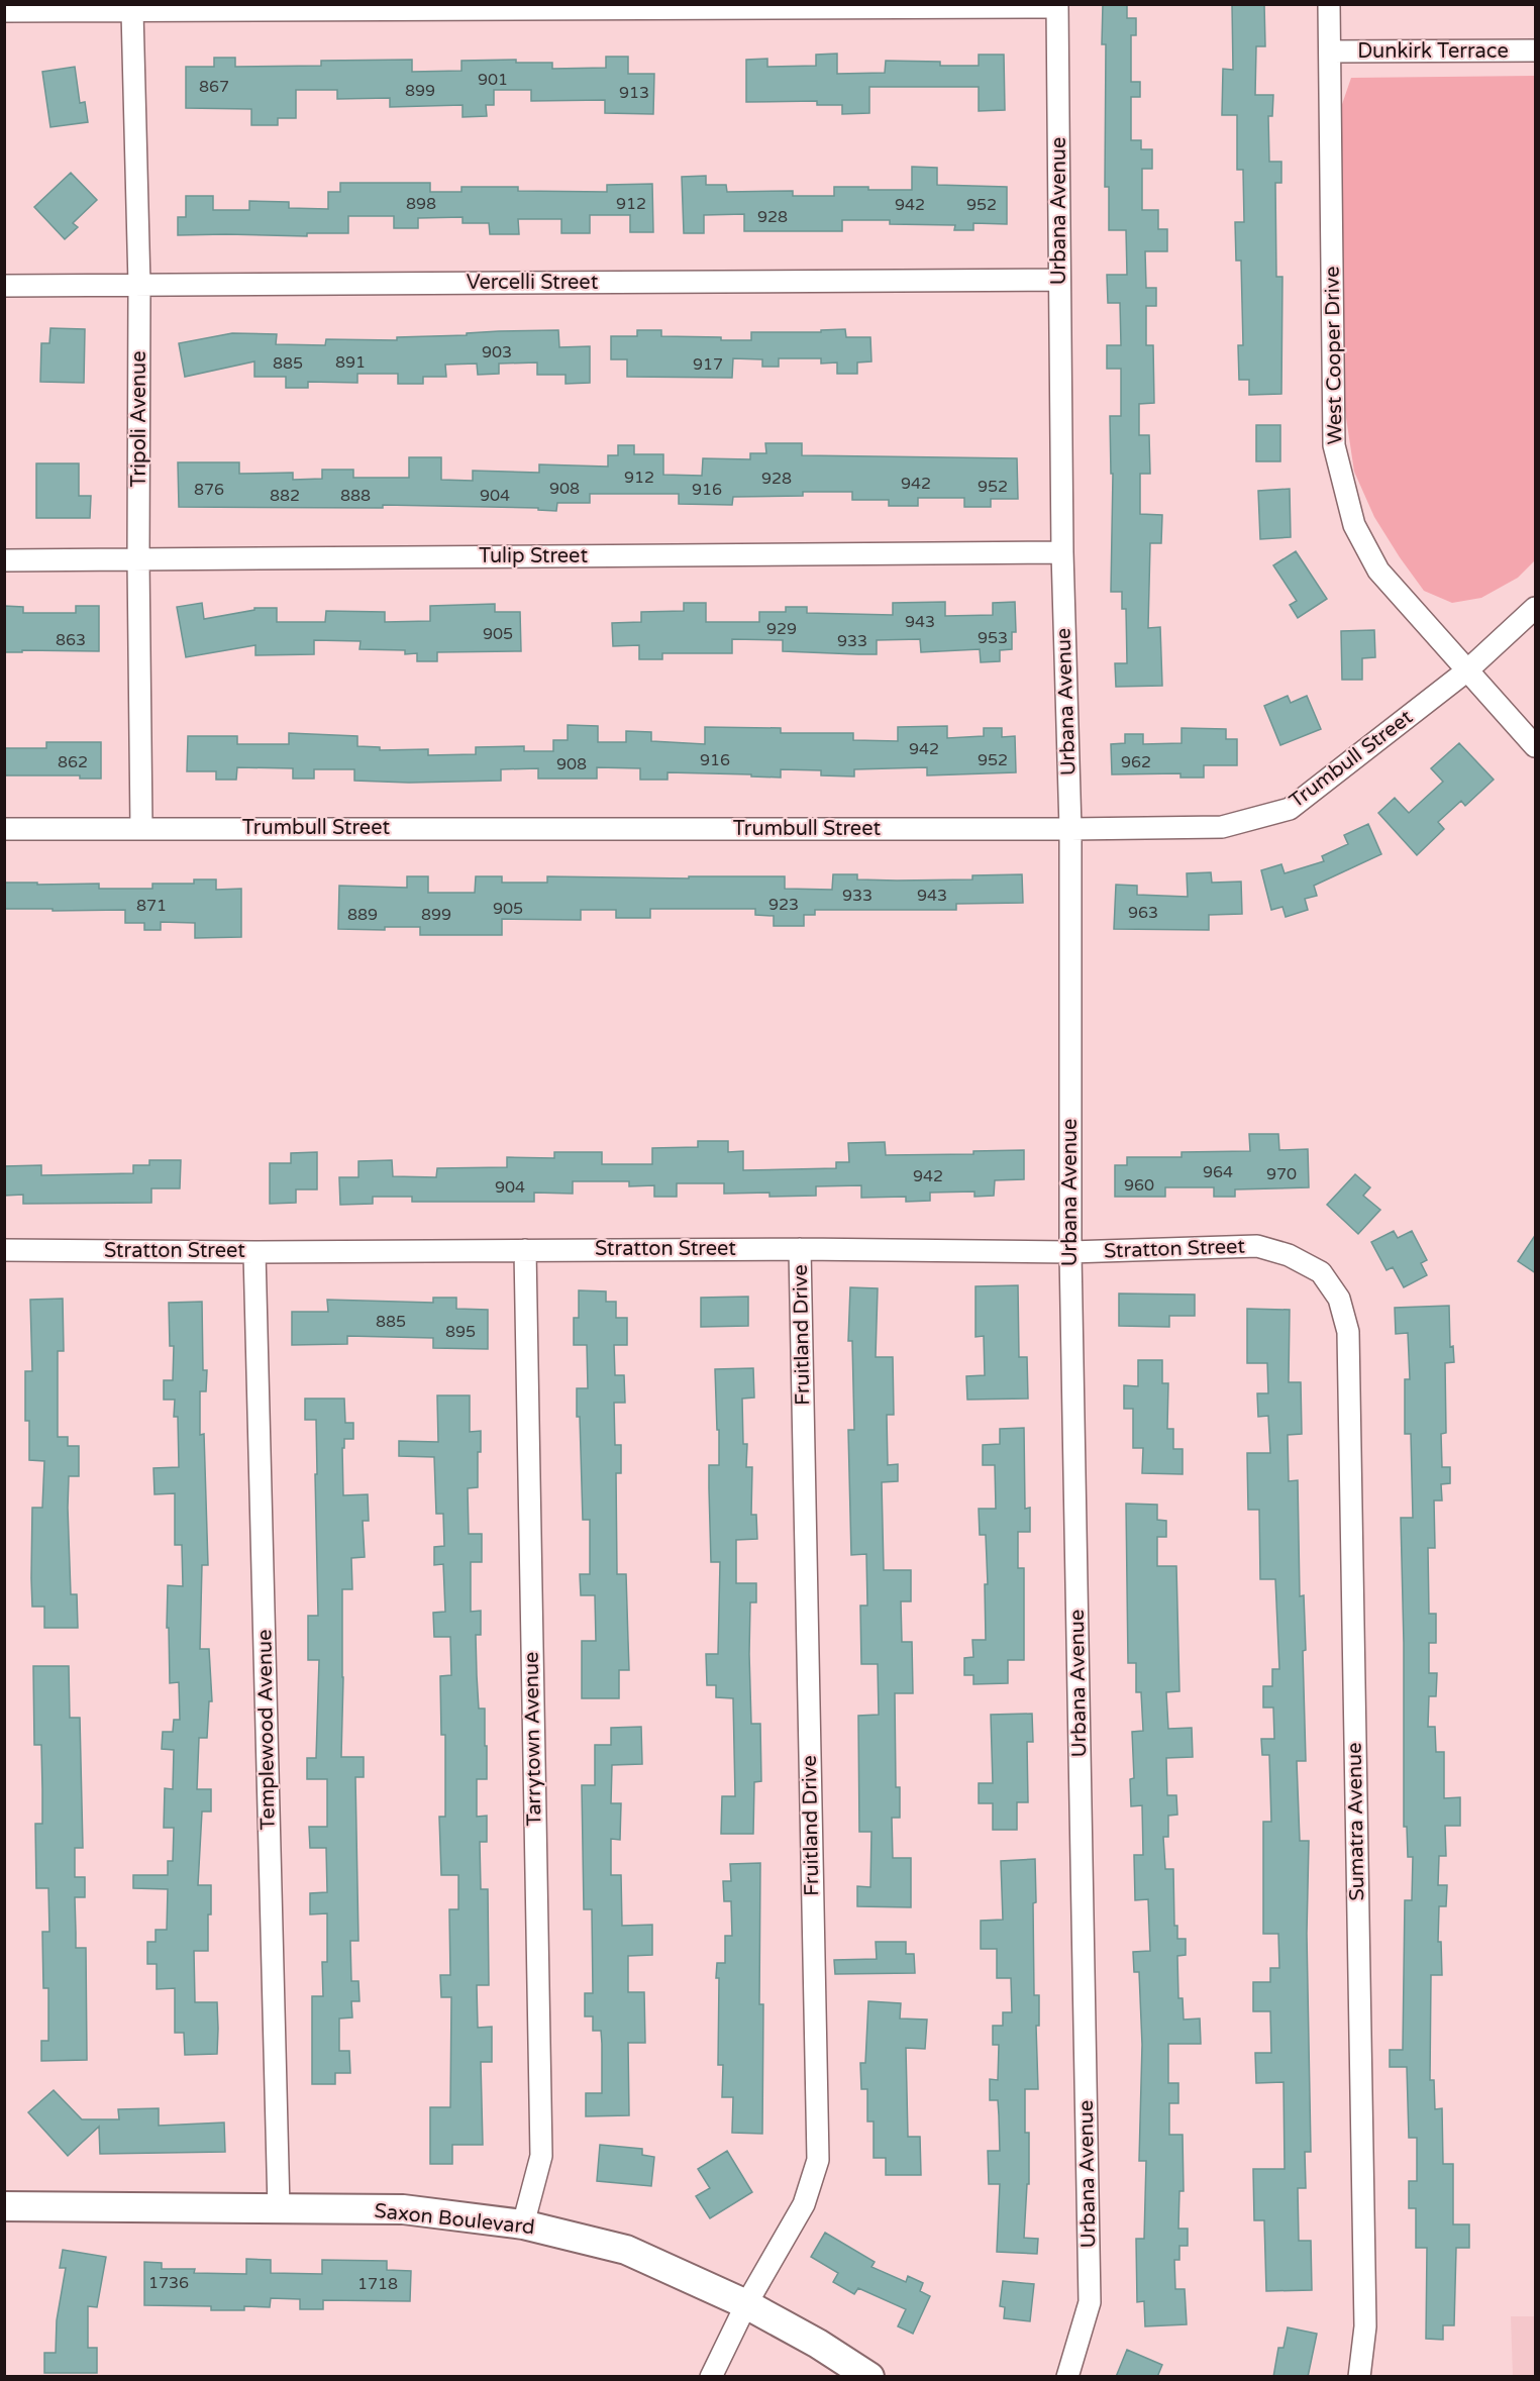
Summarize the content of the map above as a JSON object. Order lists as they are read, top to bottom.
{
  "streets": {
    "main road": ["Saxon Boulevard"],
    "street": [
      "Dunkirk Terrace",
      "Urbana Avenue",
      "Vercelli Street",
      "West Cooper Drive",
      "Tripoli Avenue",
      "Tulip Street",
      "Trumbull Street",
      "Stratton Street",
      "Fruitland Drive",
      "Templewood Avenue",
      "Tarrytown Avenue",
      "Sumatra Avenue"
    ]
  },
  "crossings": [
    ["Dunkirk Terrace", "West Cooper Drive"],
    ["Urbana Avenue", "Vercelli Street"],
    ["Urbana Avenue", "Tulip Street"],
    ["Urbana Avenue", "Trumbull Street"],
    ["Urbana Avenue", "Stratton Street"],
    ["Vercelli Street", "Tripoli Avenue"],
    ["West Cooper Drive", "Trumbull Street"],
    ["Tripoli Avenue", "Tulip Street"],
    ["Tripoli Avenue", "Trumbull Street"],
    ["Stratton Street", "Fruitland Drive"],
    ["Stratton Street", "Templewood Avenue"],
    ["Stratton Street", "Tarrytown Avenue"],
    ["Stratton Street", "Sumatra Avenue"],
    ["Fruitland Drive", "Saxon Boulevard"],
    ["Templewood Avenue", "Saxon Boulevard"],
    ["Tarrytown Avenue", "Saxon Boulevard"]
  ],
  "house_numbers": [
    "901",
    "867",
    "899",
    "913",
    "898",
    "912",
    "942",
    "952",
    "928",
    "903",
    "891",
    "885",
    "917",
    "912",
    "928",
    "942",
    "952",
    "908",
    "876",
    "916",
    "882",
    "888",
    "904",
    "943",
    "929",
    "905",
    "953",
    "863",
    "933",
    "942",
    "916",
    "952",
    "862",
    "962",
    "908",
    "933",
    "943",
    "923",
    "871",
    "905",
    "963",
    "889",
    "899",
    "964",
    "970",
    "942",
    "960",
    "904",
    "885",
    "895",
    "1736",
    "1718"
  ]
}
